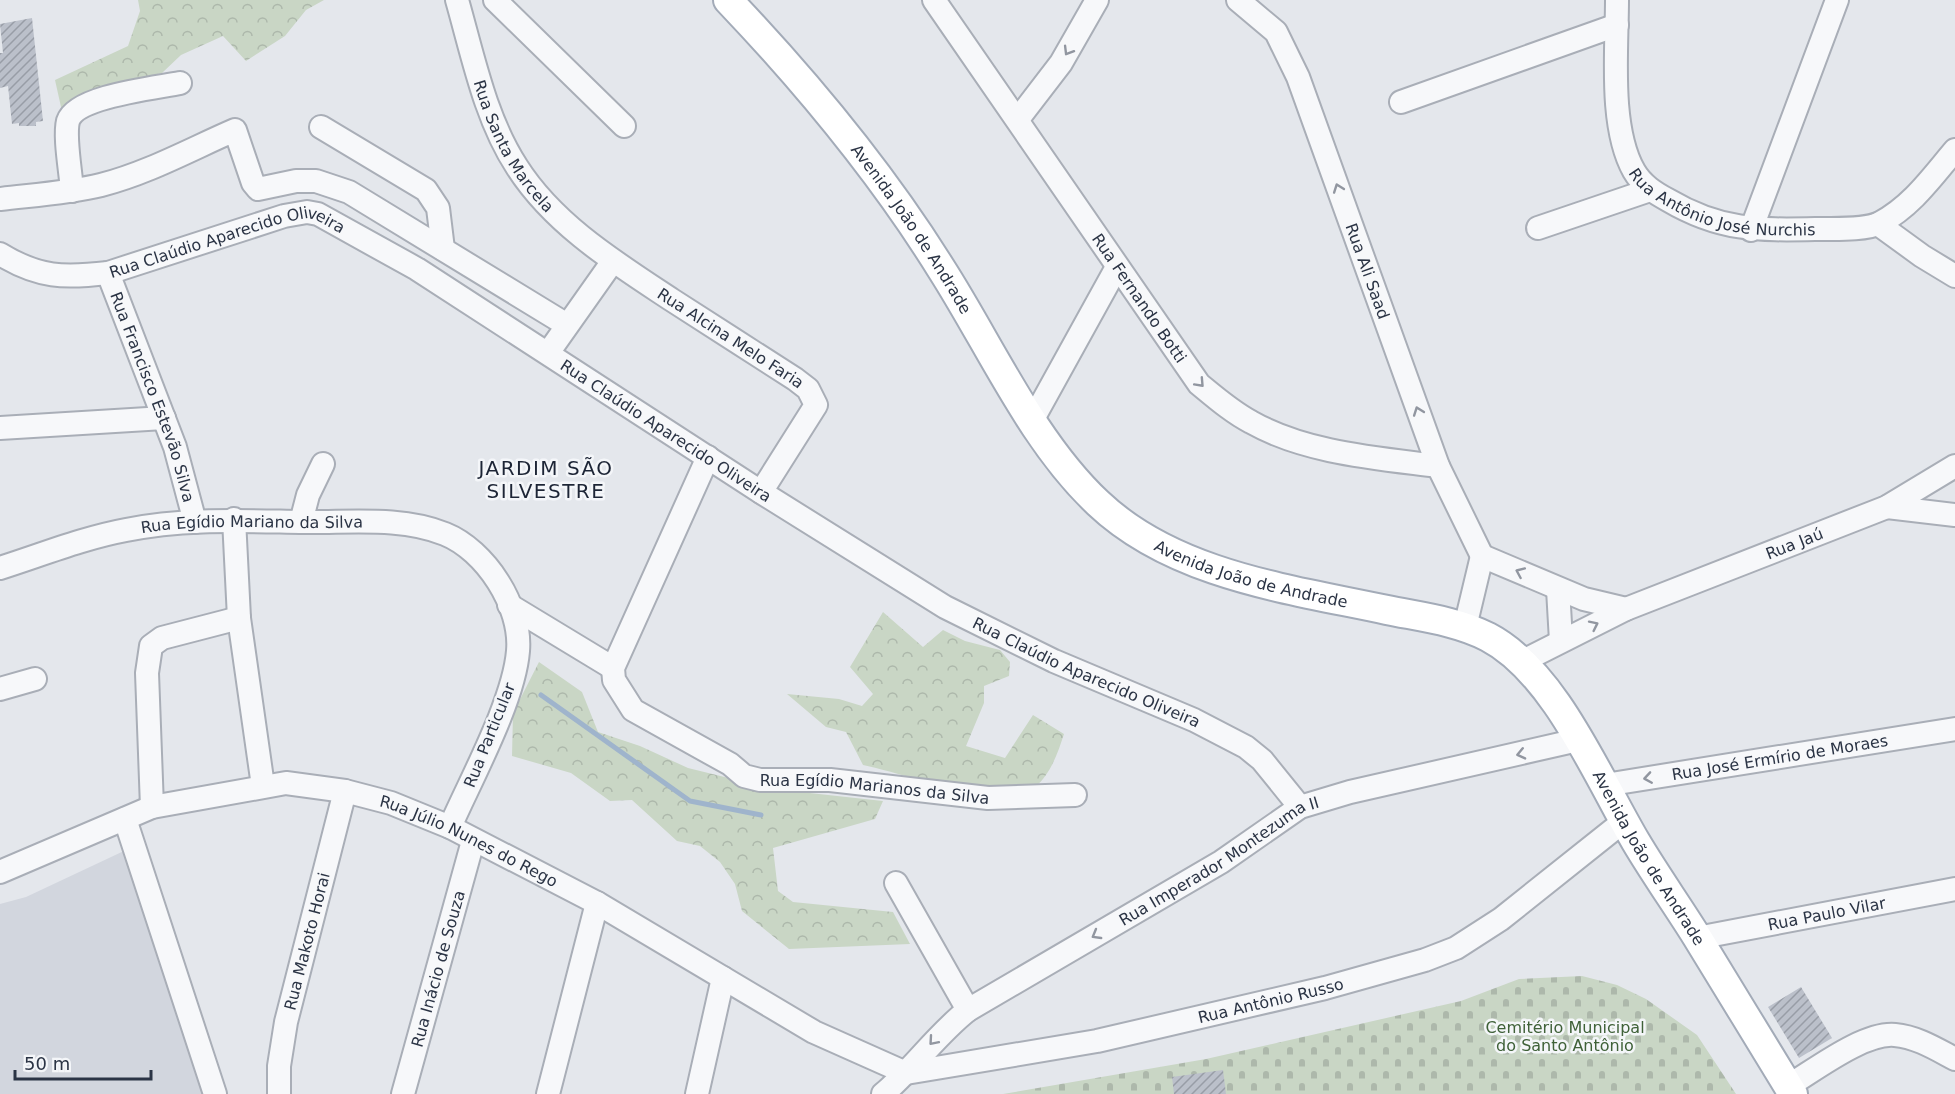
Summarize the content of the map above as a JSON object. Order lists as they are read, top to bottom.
{
  "streets": {
    "main road": ["Avenida João de Andrade"],
    "street": [
      "Rua Santa Marcela",
      "Rua Antônio José Nurchis",
      "Rua Claúdio Aparecido Oliveira",
      "Rua Ali Saad",
      "Rua Fernando Botti",
      "Rua Alcina Melo Faria",
      "Rua Francisco Estevão Silva",
      "Rua Egídio Mariano da Silva",
      "Rua Jaú",
      "Rua Particular",
      "Rua José Ermírio de Moraes",
      "Rua Egídio Marianos da Silva",
      "Rua Júlio Nunes do Rego",
      "Rua Imperador Montezuma II",
      "Rua Paulo Vilar",
      "Rua Makoto Horai",
      "Rua Inácio de Souza",
      "Rua Antônio Russo"
    ]
  },
  "crossings": [
    ["Rua Santa Marcela", "Rua Alcina Melo Faria"],
    ["Avenida João de Andrade", "Rua Jaú"],
    ["Avenida João de Andrade", "Rua José Ermírio de Moraes"],
    ["Avenida João de Andrade", "Rua Imperador Montezuma II"],
    ["Avenida João de Andrade", "Rua Paulo Vilar"],
    ["Avenida João de Andrade", "Rua Antônio Russo"],
    ["Rua Claúdio Aparecido Oliveira", "Rua Alcina Melo Faria"],
    ["Rua Claúdio Aparecido Oliveira", "Rua Francisco Estevão Silva"],
    ["Rua Claúdio Aparecido Oliveira", "Rua Imperador Montezuma II"],
    ["Rua Ali Saad", "Rua Fernando Botti"],
    ["Rua Francisco Estevão Silva", "Rua Egídio Mariano da Silva"],
    ["Rua Egídio Mariano da Silva", "Rua Particular"],
    ["Rua Particular", "Rua Júlio Nunes do Rego"],
    ["Rua Júlio Nunes do Rego", "Rua Imperador Montezuma II"],
    ["Rua Júlio Nunes do Rego", "Rua Makoto Horai"],
    ["Rua Júlio Nunes do Rego", "Rua Inácio de Souza"],
    ["Rua Júlio Nunes do Rego", "Rua Antônio Russo"],
    ["Rua Imperador Montezuma II", "Rua Antônio Russo"]
  ],
  "one_way": [
    "Rua Ali Saad",
    "Rua Fernando Botti",
    "Rua José Ermírio de Moraes",
    "Rua Imperador Montezuma II"
  ],
  "districts": ["JARDIM SÃO SILVESTRE"],
  "parks": ["Cemitério Municipal do Santo Antônio"],
  "scale_bar": "50 m"
}
